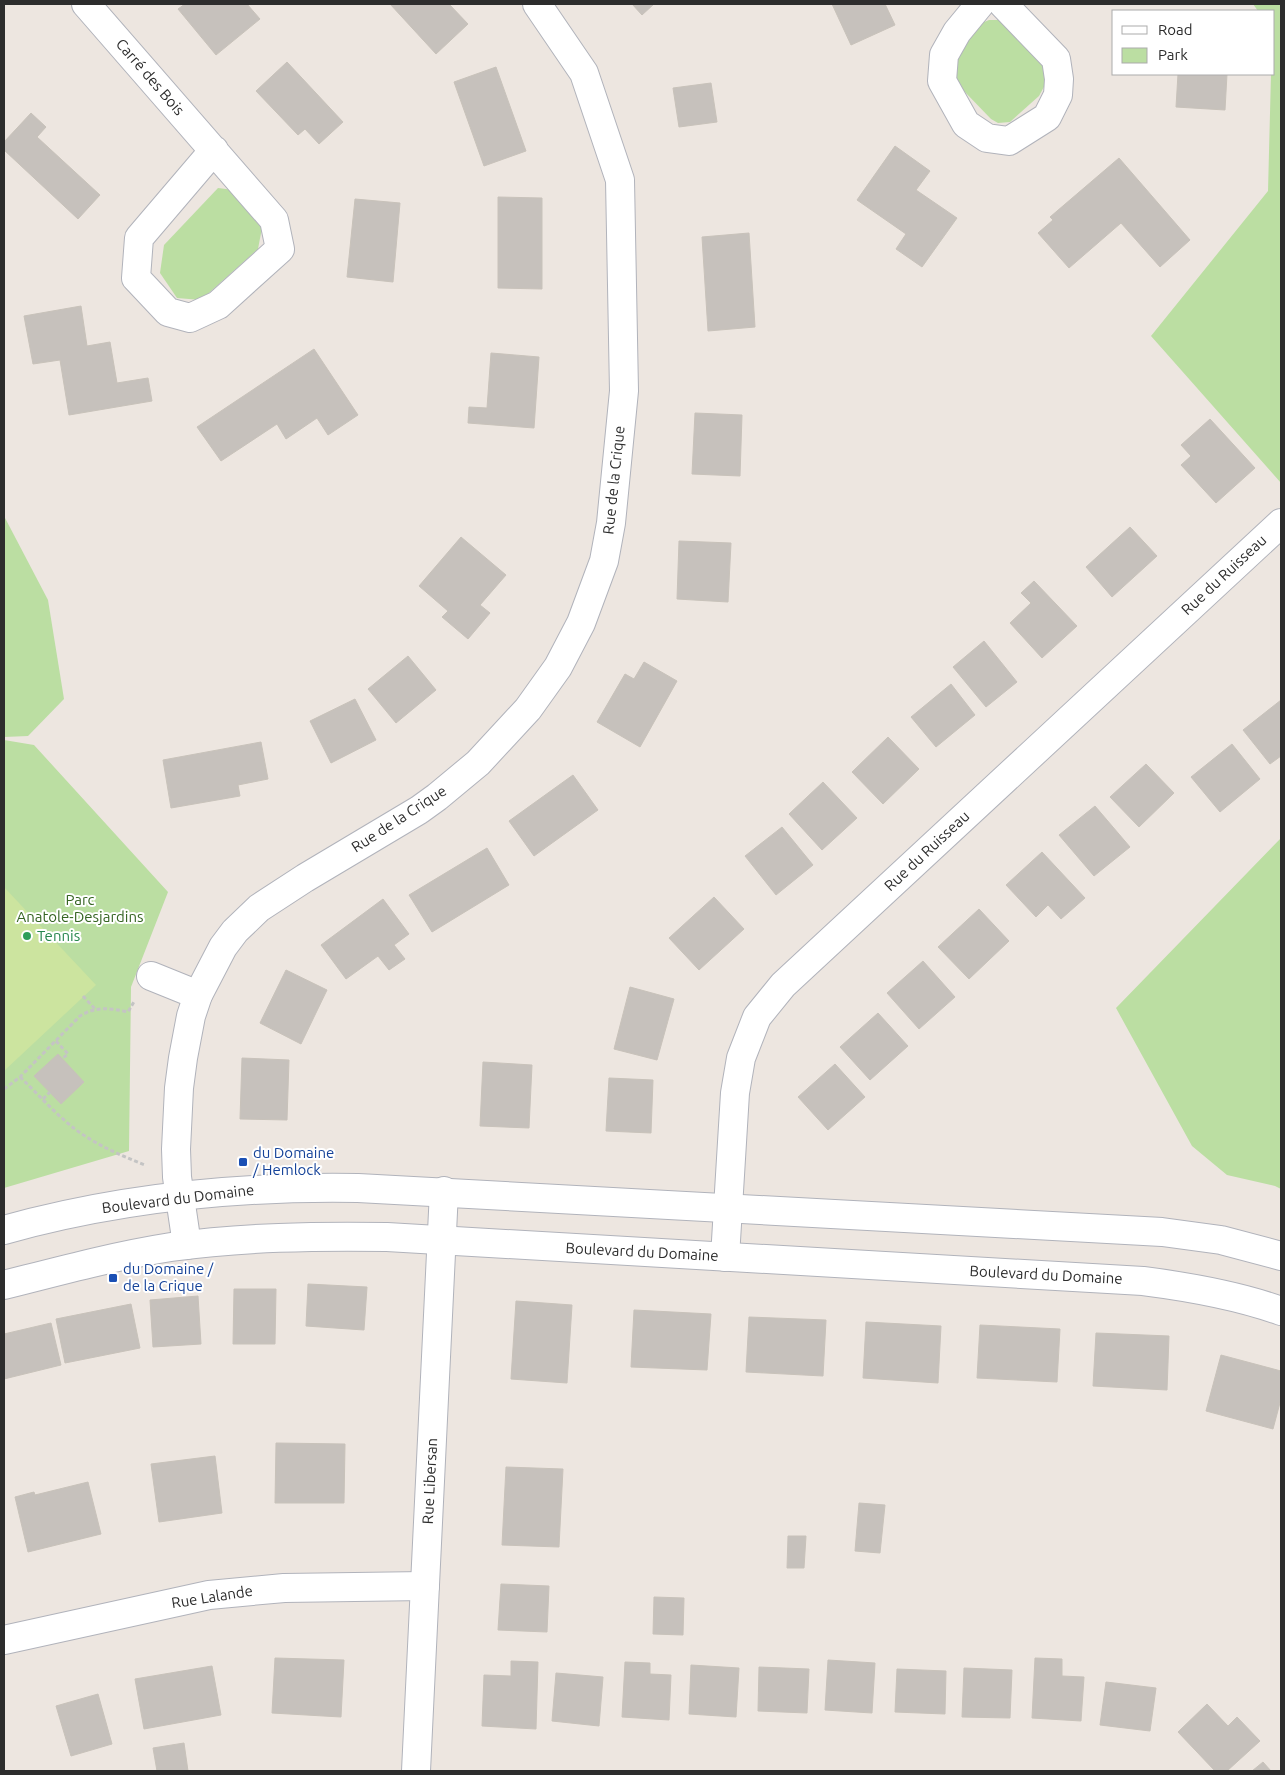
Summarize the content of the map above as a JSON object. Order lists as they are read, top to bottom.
{
  "streets": {
    "street": [
      "Carré des Bois",
      "Rue de la Crique",
      "Rue du Ruisseau",
      "Boulevard du Domaine",
      "Rue Libersan",
      "Rue Lalande"
    ]
  },
  "crossings": [
    ["Rue de la Crique", "Boulevard du Domaine"],
    ["Rue du Ruisseau", "Boulevard du Domaine"],
    ["Boulevard du Domaine", "Rue Libersan"],
    ["Rue Libersan", "Rue Lalande"]
  ],
  "parks": ["Parc Anatole-Desjardins"],
  "places": {
    "other": ["Tennis"],
    "transit": ["du Domaine / Hemlock", "du Domaine / de la Crique"]
  },
  "legend": ["Road", "Park"]
}
